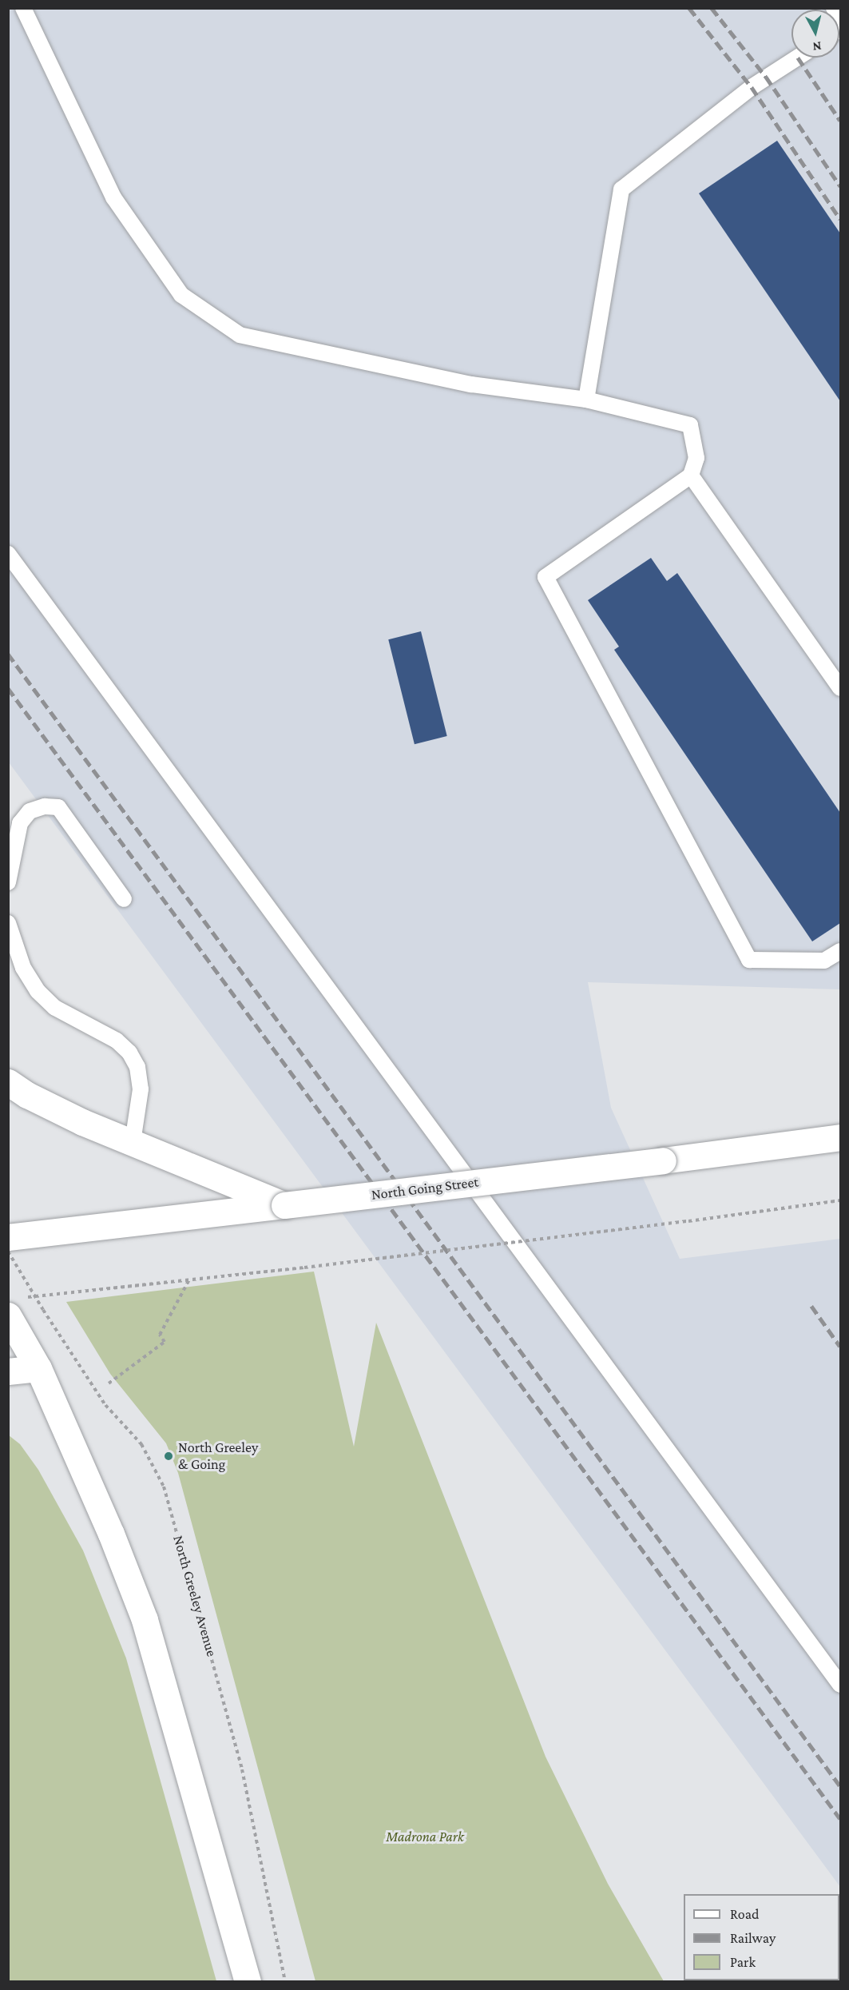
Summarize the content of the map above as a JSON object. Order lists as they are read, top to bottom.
{
  "streets": {
    "main road": ["North Going Street"],
    "path": ["North Greeley Avenue"]
  },
  "parks": ["Madrona Park"],
  "places": ["North Greeley & Going"],
  "legend": ["Road", "Railway", "Park"],
  "north": "bottom"
}
